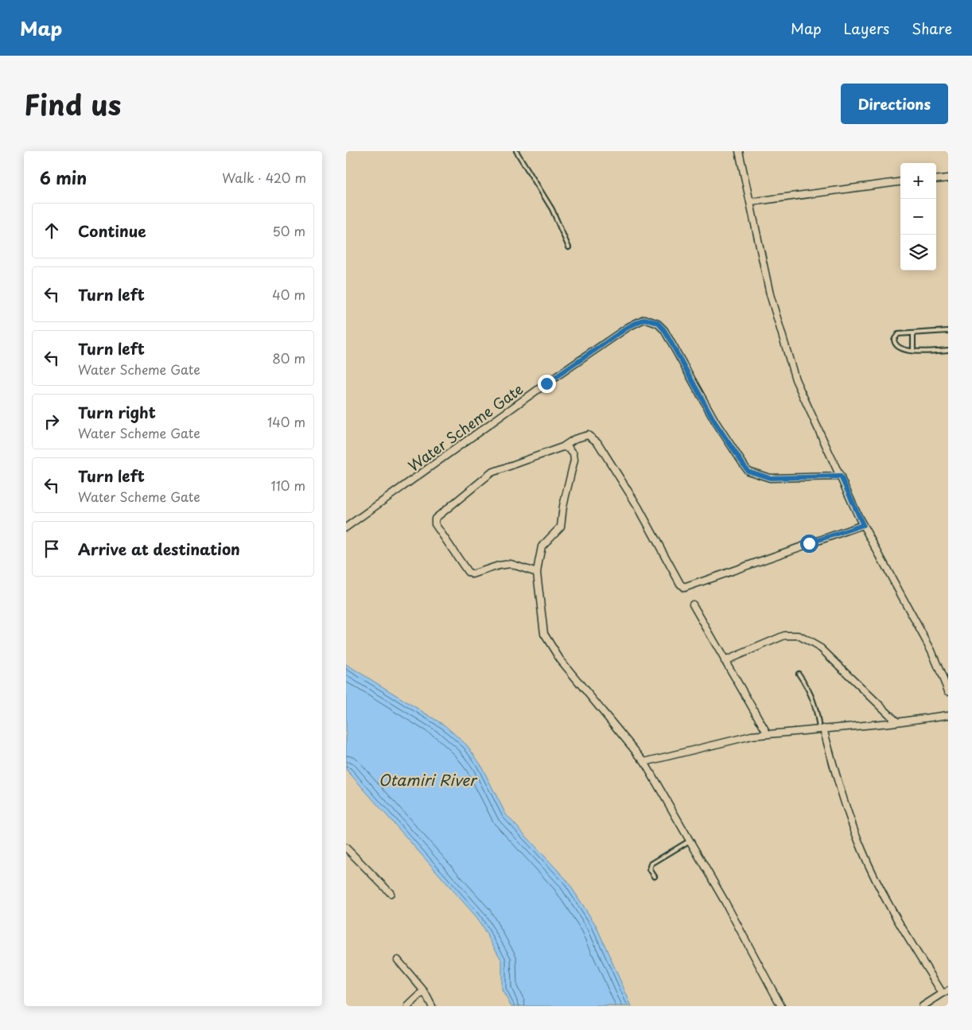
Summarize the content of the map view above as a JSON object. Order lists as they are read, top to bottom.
{
  "streets": {
    "street": ["Water Scheme Gate"]
  },
  "water": ["Otamiri River"],
  "page": {
    "header": "Map",
    "nav": ["Map", "Layers", "Share"],
    "title": "Find us",
    "buttons": "Directions",
    "heading": ["6 min", "Walk · 420 m"],
    "map_buttons": ["+", "−"],
    "list": [
      ["Continue", "50 m"],
      ["Turn left", "40 m"],
      ["Turn left", "Water Scheme Gate", "80 m"],
      ["Turn right", "Water Scheme Gate", "140 m"],
      ["Turn left", "Water Scheme Gate", "110 m"],
      "Arrive at destination"
    ]
  }
}
